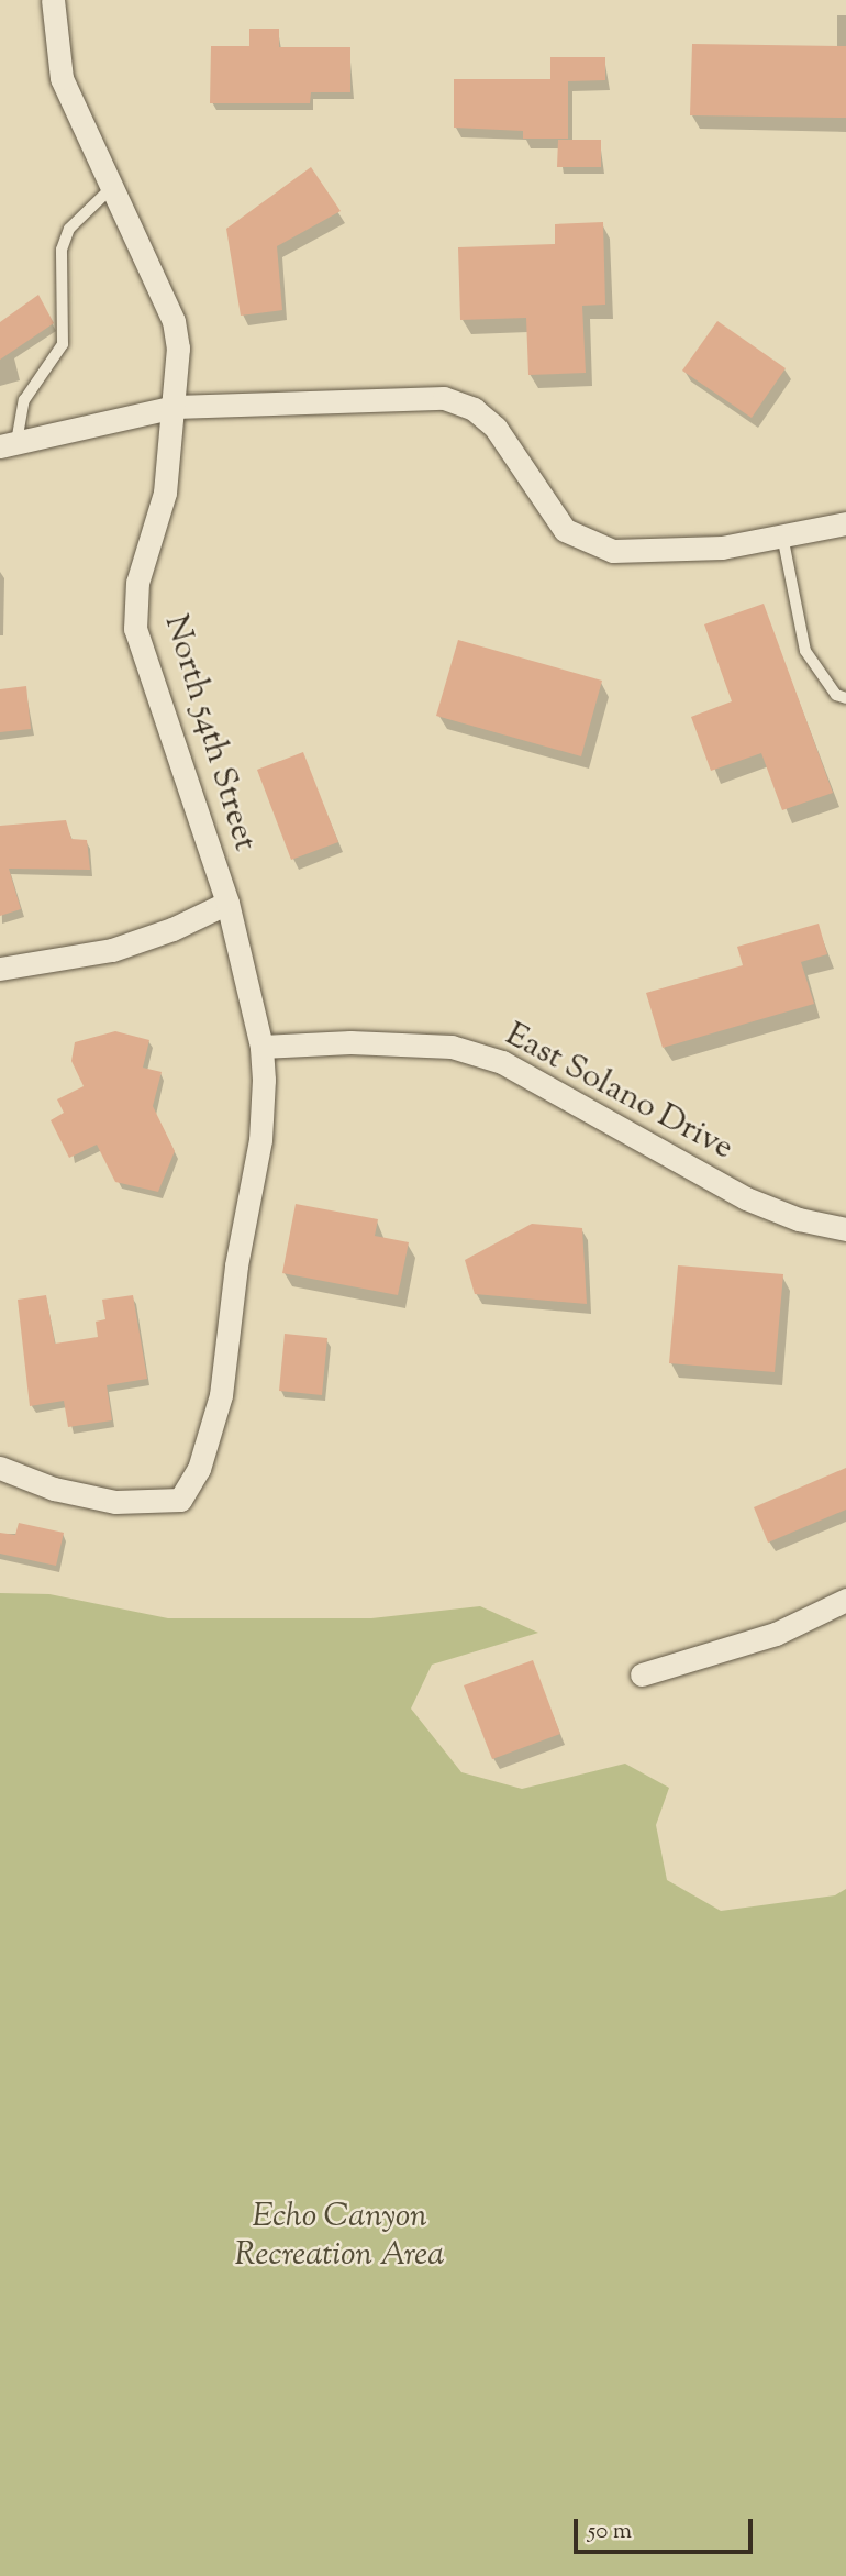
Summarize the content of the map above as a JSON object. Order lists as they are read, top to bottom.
{
  "streets": {
    "street": ["North 54th Street", "East Solano Drive"]
  },
  "crossings": [
    ["North 54th Street", "East Solano Drive"]
  ],
  "parks": ["Echo Canyon Recreation Area"],
  "scale_bar": "50 m"
}
